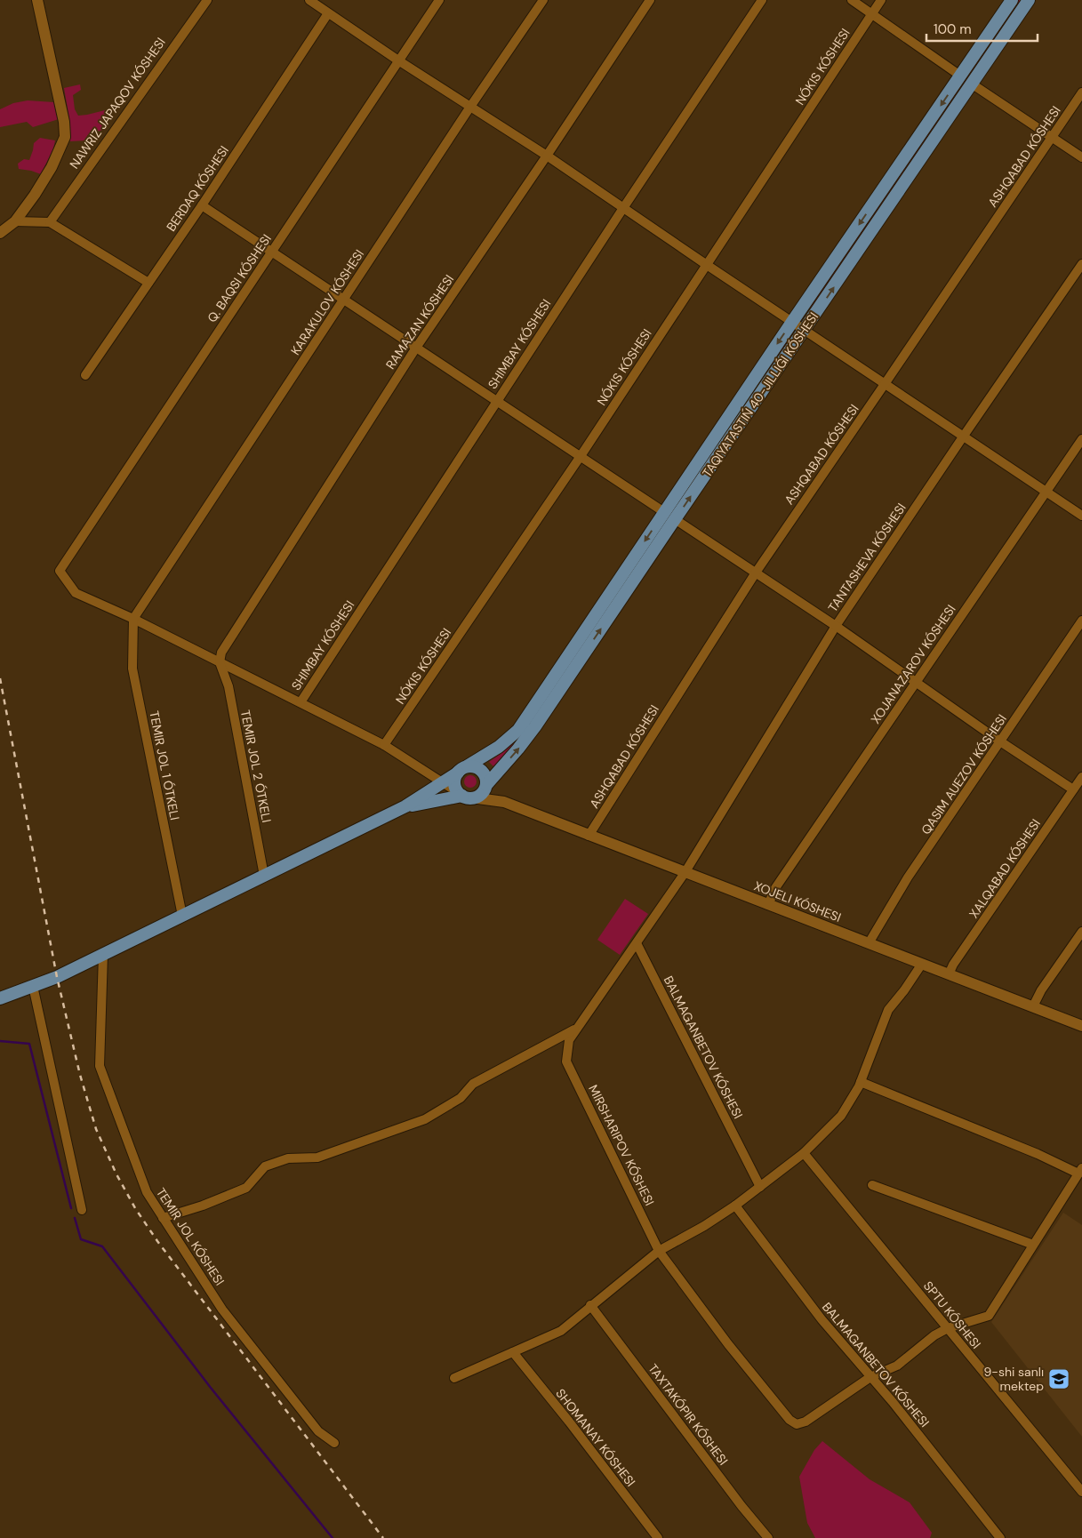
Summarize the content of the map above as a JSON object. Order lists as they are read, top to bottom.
{
  "streets": {
    "street": [
      "NÓKIS KÓSHESI",
      "ASHQABAD KÓSHESI",
      "BERDAQ KÓSHESI",
      "KARAKULOV KÓSHESI",
      "RAMAZAN KÓSHESI",
      "TANTASHEVA KÓSHESI",
      "XOJANAZAROV KÓSHESI",
      "TEMIR JOL 1 ÓTKELI",
      "TEMIR JOL 2 ÓTKELI",
      "XALQABAD KÓSHESI",
      "XOJELI KÓSHESI",
      "BALMAGANBETOV KÓSHESI",
      "MIRSHARIPOV KÓSHESI",
      "TEMIR JOL KÓSHESI",
      "SPTU KÓSHESI",
      "TAXTAKÓPIR KÓSHESI",
      "SHOMANAY KÓSHESI"
    ]
  },
  "crossings": [
    ["ASHQABAD KÓSHESI", "XOJELI KÓSHESI"],
    ["KARAKULOV KÓSHESI", "TEMIR JOL 1 ÓTKELI"],
    ["RAMAZAN KÓSHESI", "TEMIR JOL 2 ÓTKELI"],
    ["TANTASHEVA KÓSHESI", "XOJELI KÓSHESI"],
    ["TANTASHEVA KÓSHESI", "MIRSHARIPOV KÓSHESI"],
    ["XOJANAZAROV KÓSHESI", "XOJELI KÓSHESI"],
    ["XALQABAD KÓSHESI", "XOJELI KÓSHESI"],
    ["XOJELI KÓSHESI", "MIRSHARIPOV KÓSHESI"],
    ["BALMAGANBETOV KÓSHESI", "MIRSHARIPOV KÓSHESI"]
  ],
  "places": {
    "school or university": ["9-shi sanlı mektep"]
  },
  "scale_bar": "100 m"
}
